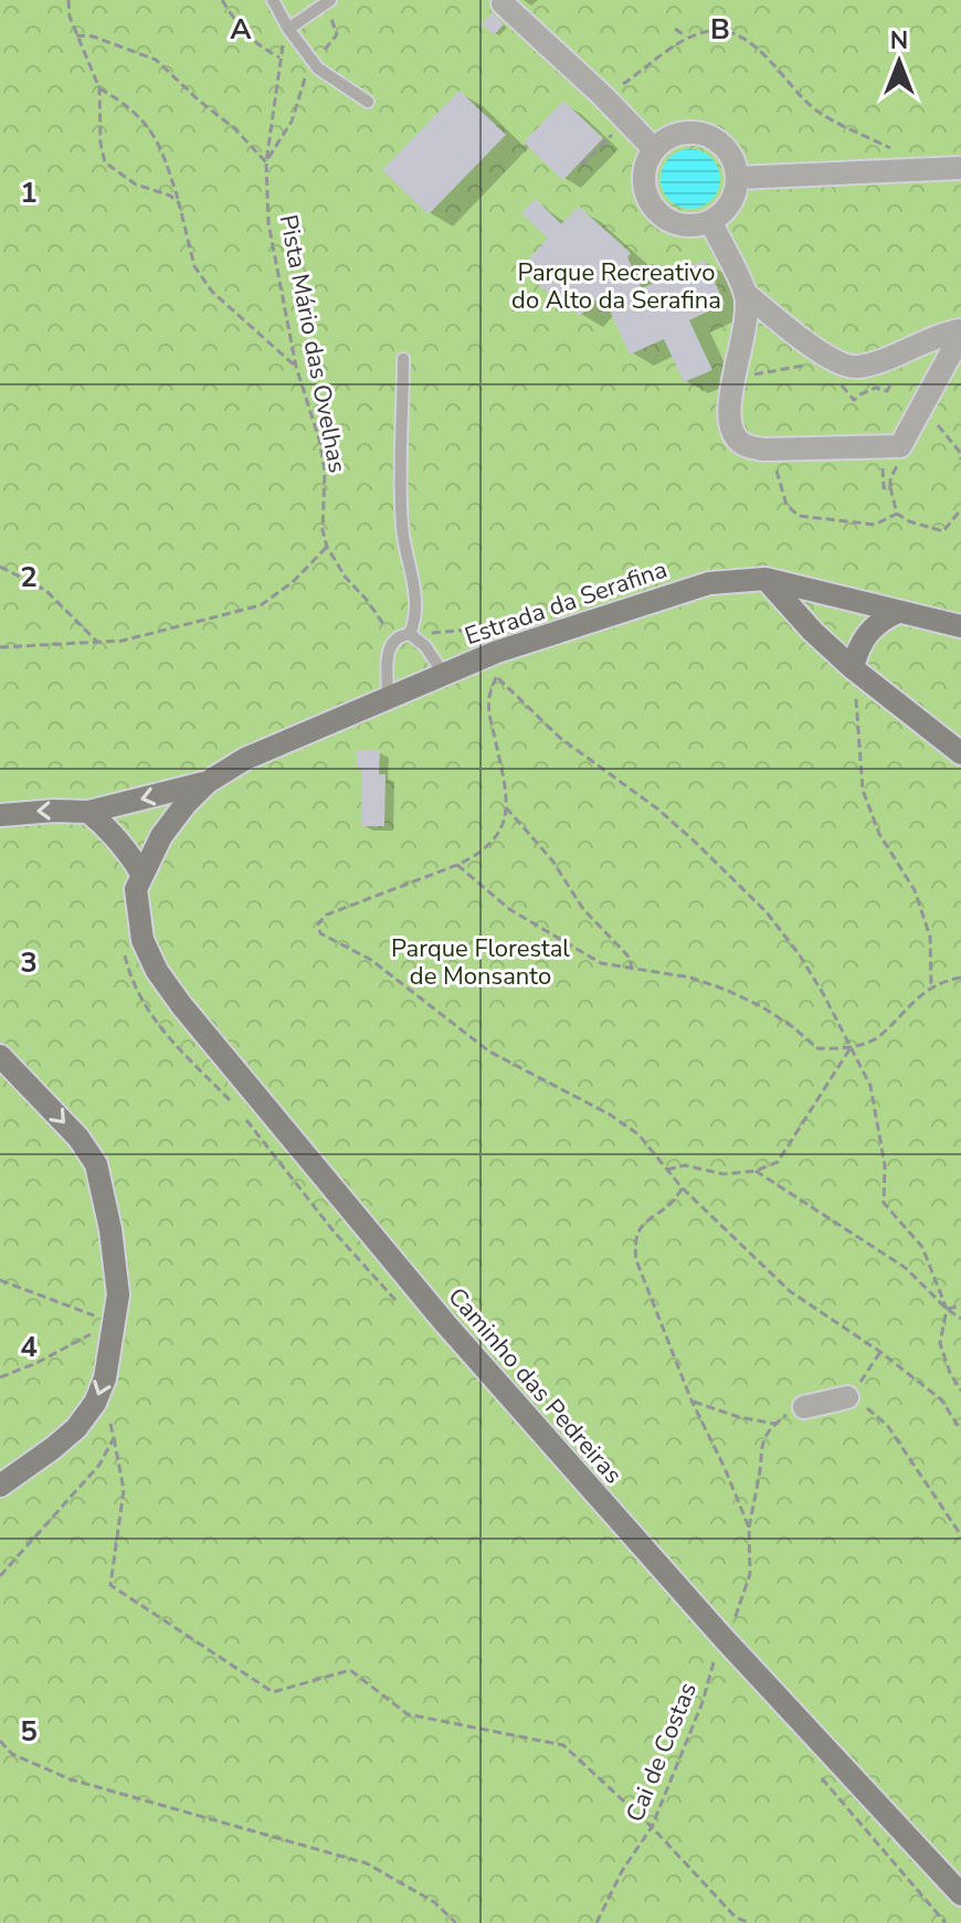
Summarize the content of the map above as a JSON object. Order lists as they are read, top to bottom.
{
  "streets": {
    "street": ["Estrada da Serafina", "Caminho das Pedreiras"],
    "path": ["Pista Mário das Ovelhas", "Cai de Costas"]
  },
  "crossings": [
    ["Estrada da Serafina", "Caminho das Pedreiras"],
    ["Caminho das Pedreiras", "Cai de Costas"]
  ],
  "parks": ["Parque Recreativo do Alto da Serafina", "Parque Florestal de Monsanto"],
  "north": "top",
  "grid": {
    "columns": ["A", "B"],
    "rows": [
      "1",
      "2",
      "3",
      "4",
      "5"
    ]
  }
}
